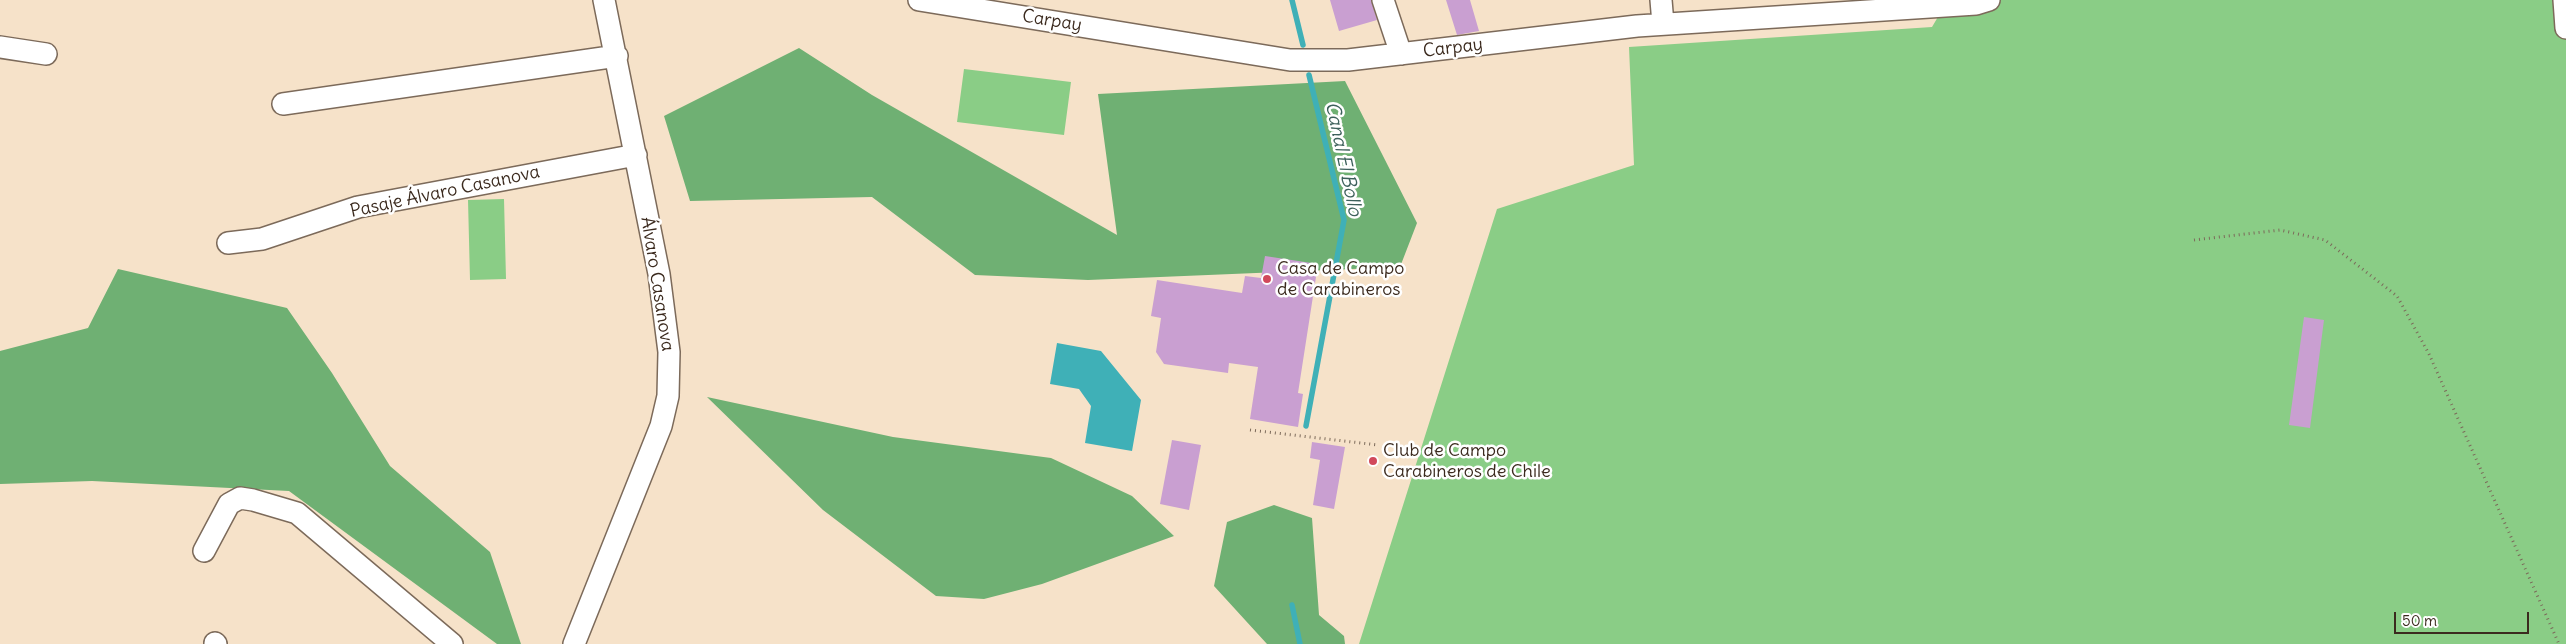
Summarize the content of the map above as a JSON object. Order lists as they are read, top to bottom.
{
  "streets": {
    "street": ["Carpay", "Pasaje Álvaro Casanova", "Álvaro Casanova"]
  },
  "crossings": [
    ["Pasaje Álvaro Casanova", "Álvaro Casanova"]
  ],
  "water": ["Canal El Bollo"],
  "places": ["Casa de Campo de Carabineros", "Club de Campo Carabineros de Chile"],
  "scale_bar": "50 m"
}
